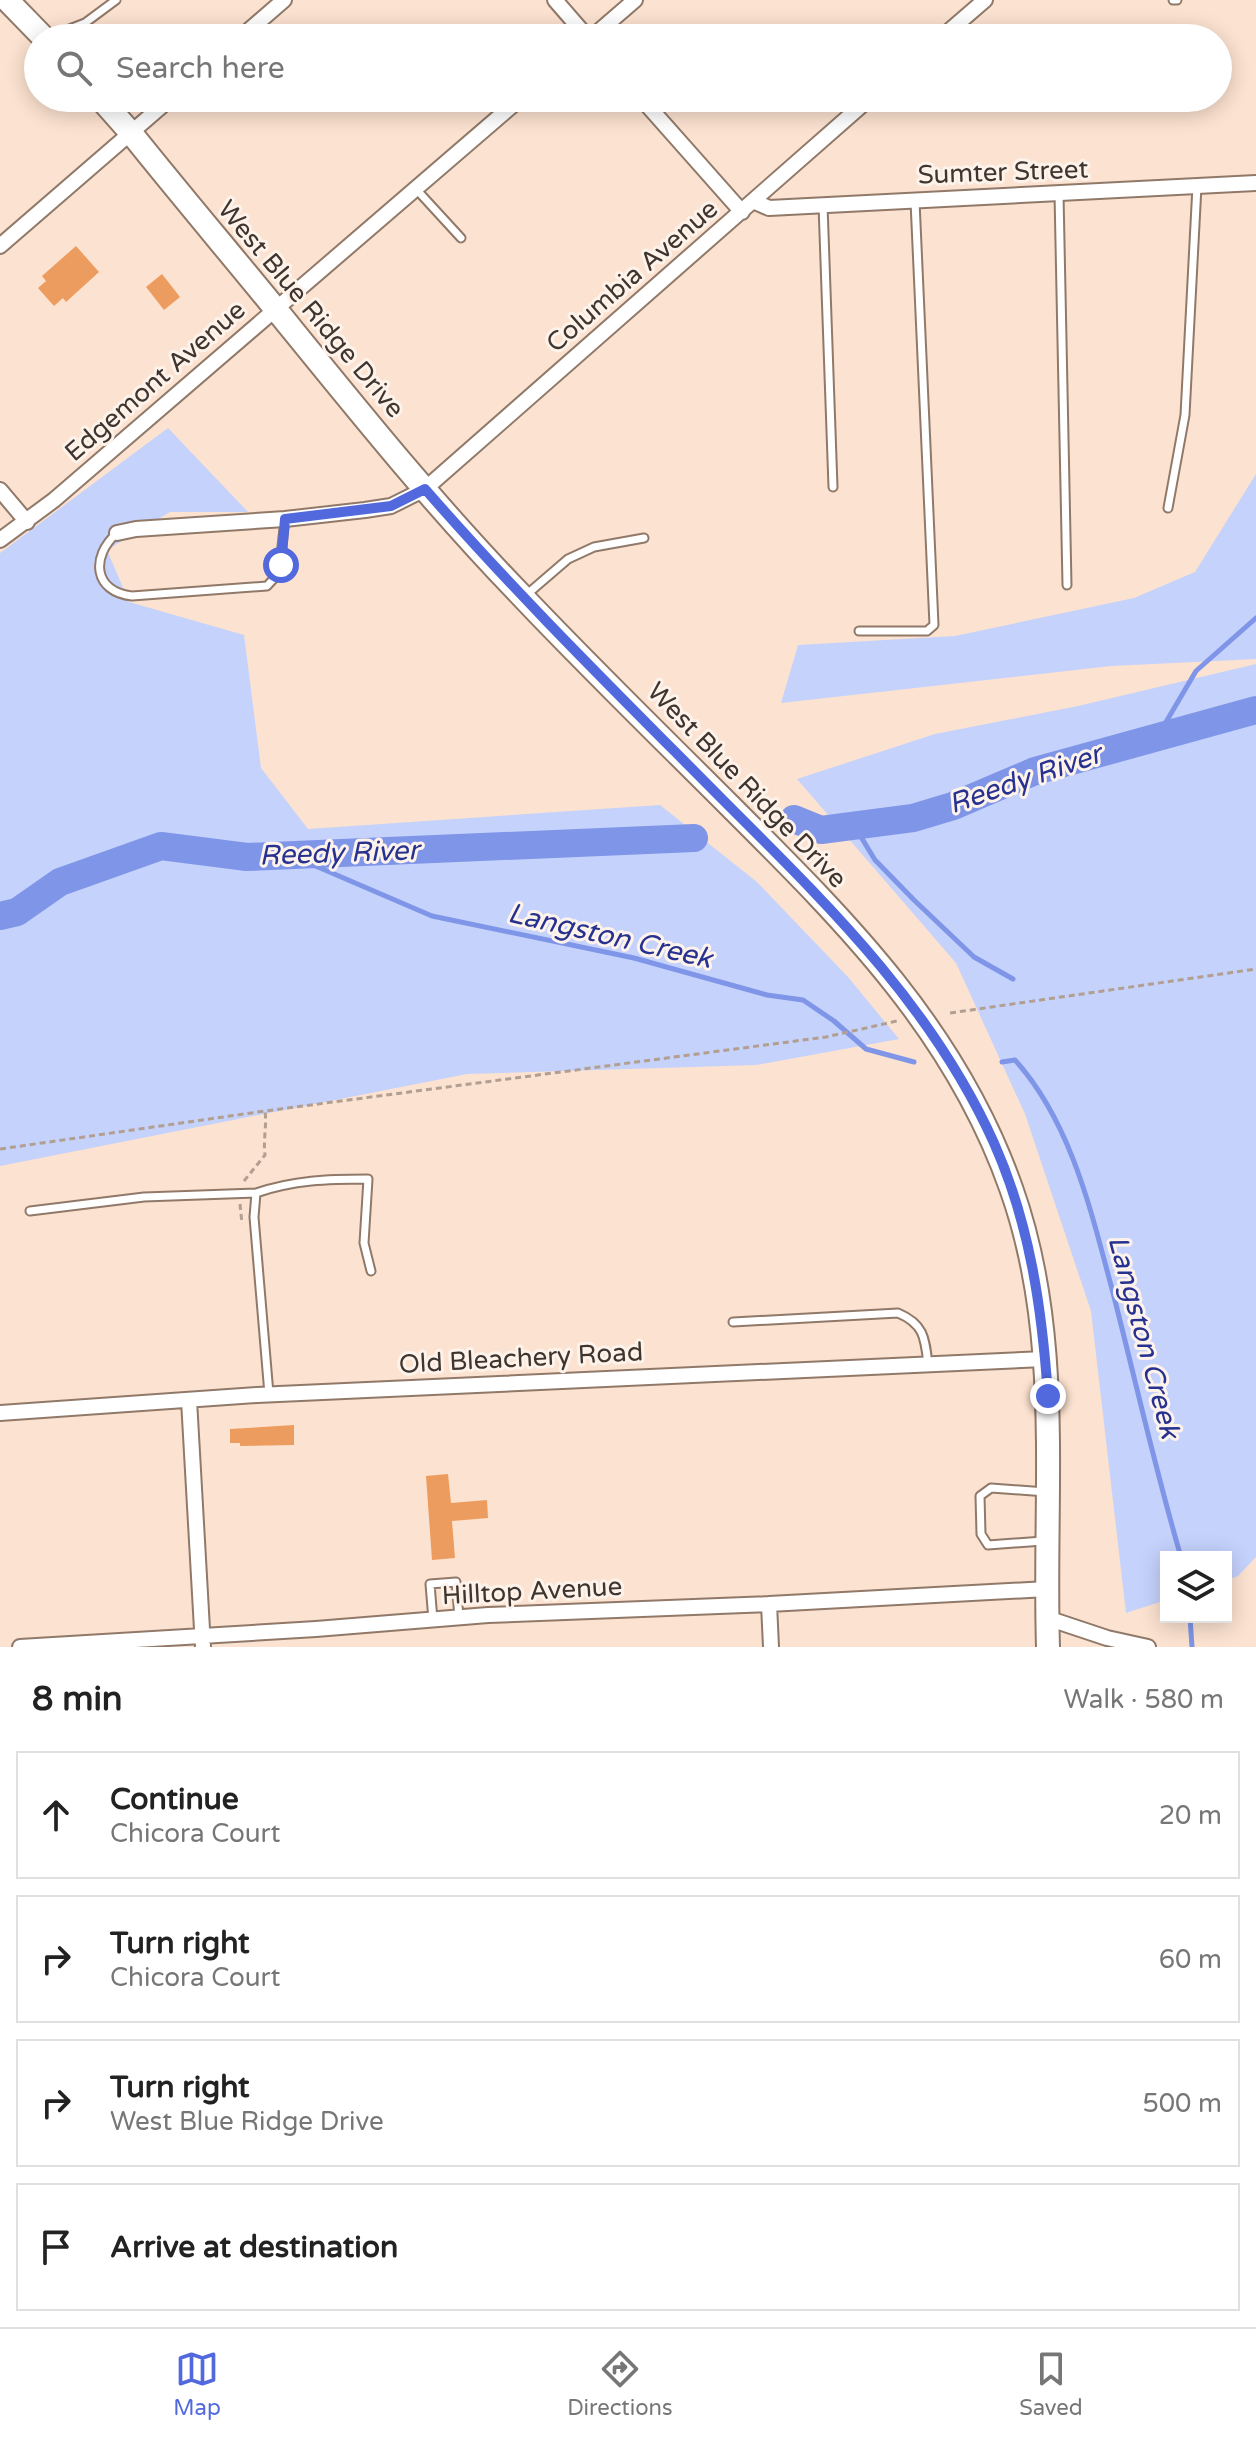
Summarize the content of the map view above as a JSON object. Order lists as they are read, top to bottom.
{
  "streets": {
    "main road": ["West Blue Ridge Drive"],
    "street": [
      "Sumter Street",
      "Columbia Avenue",
      "Edgemont Avenue",
      "Old Bleachery Road",
      "Hilltop Avenue"
    ]
  },
  "crossings": [
    ["Sumter Street", "Columbia Avenue"],
    ["Columbia Avenue", "West Blue Ridge Drive"],
    ["West Blue Ridge Drive", "Edgemont Avenue"],
    ["West Blue Ridge Drive", "Old Bleachery Road"],
    ["West Blue Ridge Drive", "Hilltop Avenue"]
  ],
  "water": ["Reedy River", "Langston Creek"],
  "page": {
    "search": "Search here",
    "heading": ["8 min", "Walk · 580 m"],
    "list": [
      ["Continue", "Chicora Court", "20 m"],
      ["Turn right", "Chicora Court", "60 m"],
      ["Turn right", "West Blue Ridge Drive", "500 m"],
      "Arrive at destination"
    ],
    "nav": ["Map", "Directions", "Saved"]
  }
}
